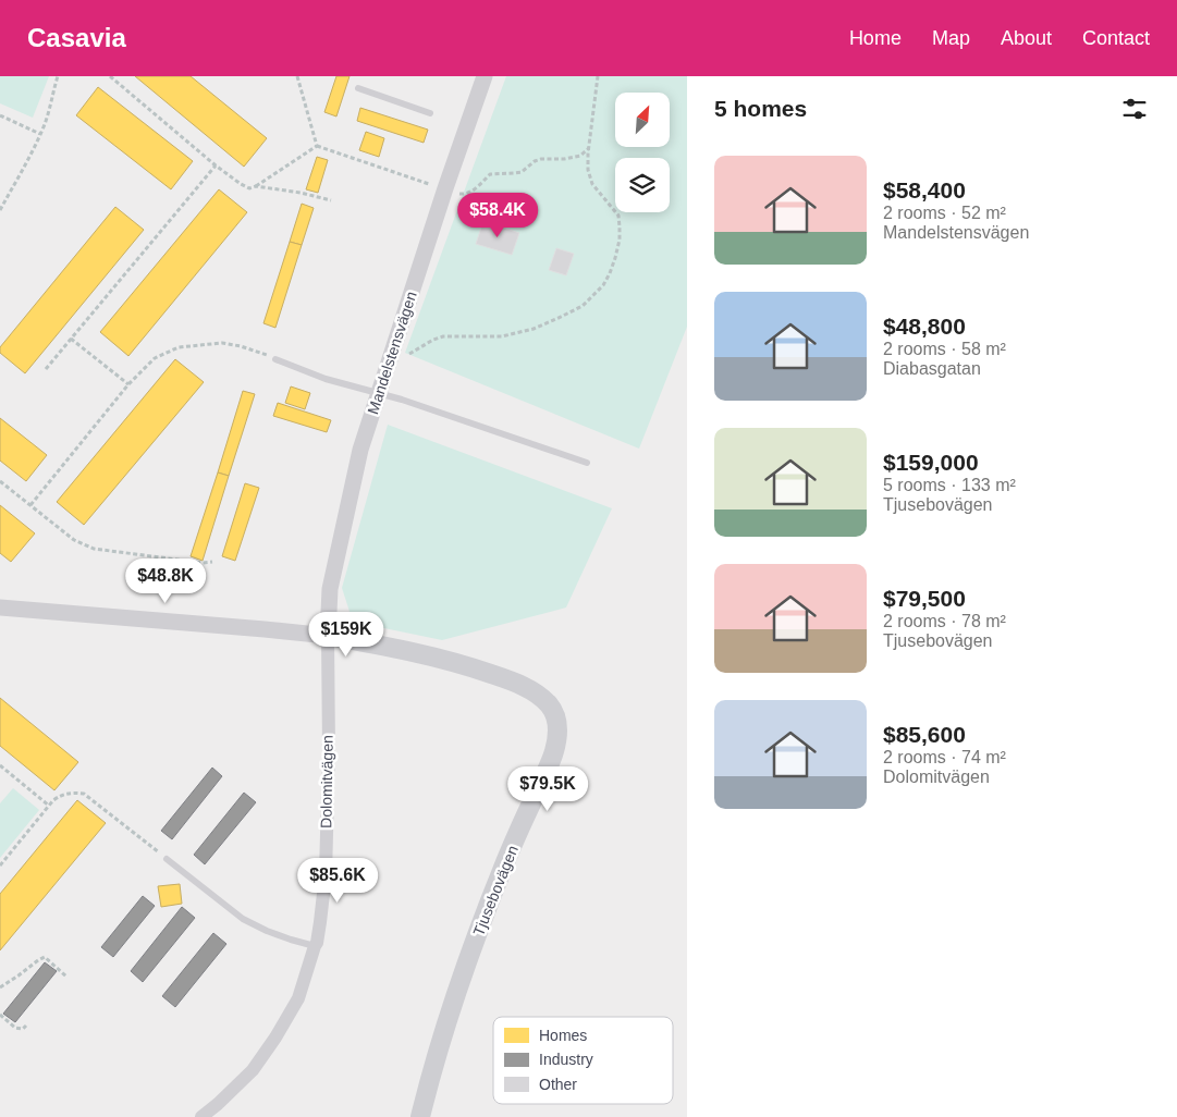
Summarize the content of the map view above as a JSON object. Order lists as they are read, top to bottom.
{
  "streets": {
    "main road": ["Tjusebovägen"],
    "street": ["Mandelstensvägen", "Dolomitvägen"]
  },
  "crossings": [
    ["Mandelstensvägen", "Dolomitvägen"],
    ["Mandelstensvägen", "Tjusebovägen"],
    ["Dolomitvägen", "Tjusebovägen"]
  ],
  "legend": ["Homes", "Industry", "Other"],
  "north": "top right",
  "page": {
    "header": "Casavia",
    "nav": [
      "Home",
      "Map",
      "About",
      "Contact"
    ],
    "heading": "5 homes",
    "list": [
      {
        "name": "$58,400",
        "note": "2 rooms · 52 m² · Mandelstensvägen"
      },
      {
        "name": "$48,800",
        "note": "2 rooms · 58 m² · Diabasgatan"
      },
      {
        "name": "$159,000",
        "note": "5 rooms · 133 m² · Tjusebovägen"
      },
      {
        "name": "$79,500",
        "note": "2 rooms · 78 m² · Tjusebovägen"
      },
      {
        "name": "$85,600",
        "note": "2 rooms · 74 m² · Dolomitvägen"
      }
    ],
    "price": [
      "$58.4K",
      "$48.8K",
      "$159K",
      "$79.5K",
      "$85.6K"
    ]
  }
}
